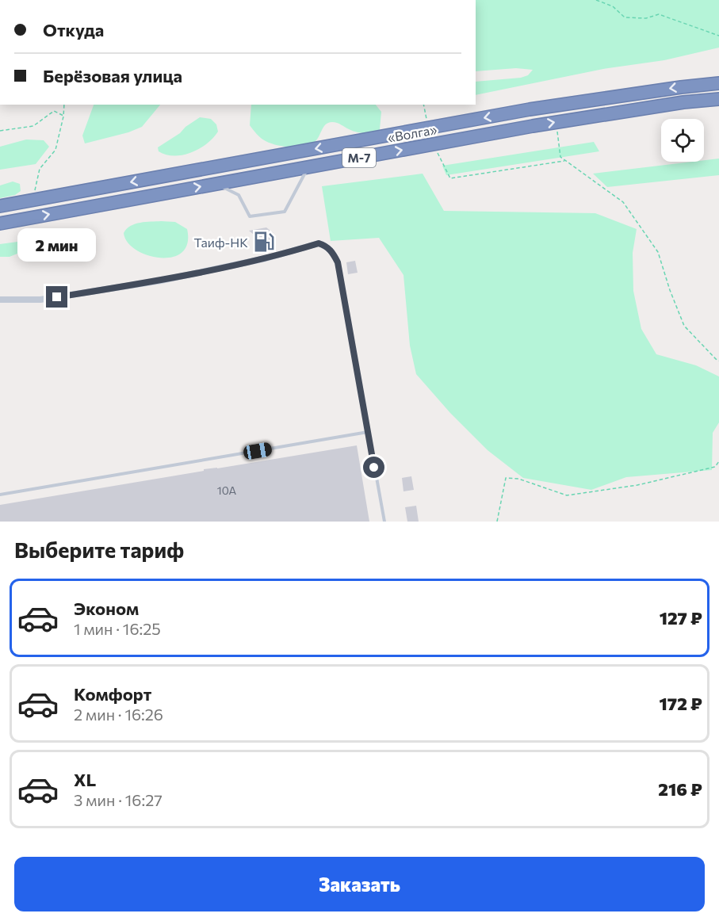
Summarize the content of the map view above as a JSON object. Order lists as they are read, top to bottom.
{
  "streets": {
    "highway": ["«Волга»", "М-7"]
  },
  "places": {
    "fuel station": ["Таиф-НК"]
  },
  "house_numbers": ["10А"],
  "page": {
    "banner": ["Откуда", "Берёзовая улица"],
    "bubble": "2 мин",
    "heading": "Выберите тариф",
    "list": [
      {
        "name": "Эконом",
        "note": "1 мин · 16:25",
        "value": "127 ₽"
      },
      {
        "name": "Комфорт",
        "note": "2 мин · 16:26",
        "value": "172 ₽"
      },
      {
        "name": "XL",
        "note": "3 мин · 16:27",
        "value": "216 ₽"
      }
    ],
    "buttons": "Заказать"
  }
}
